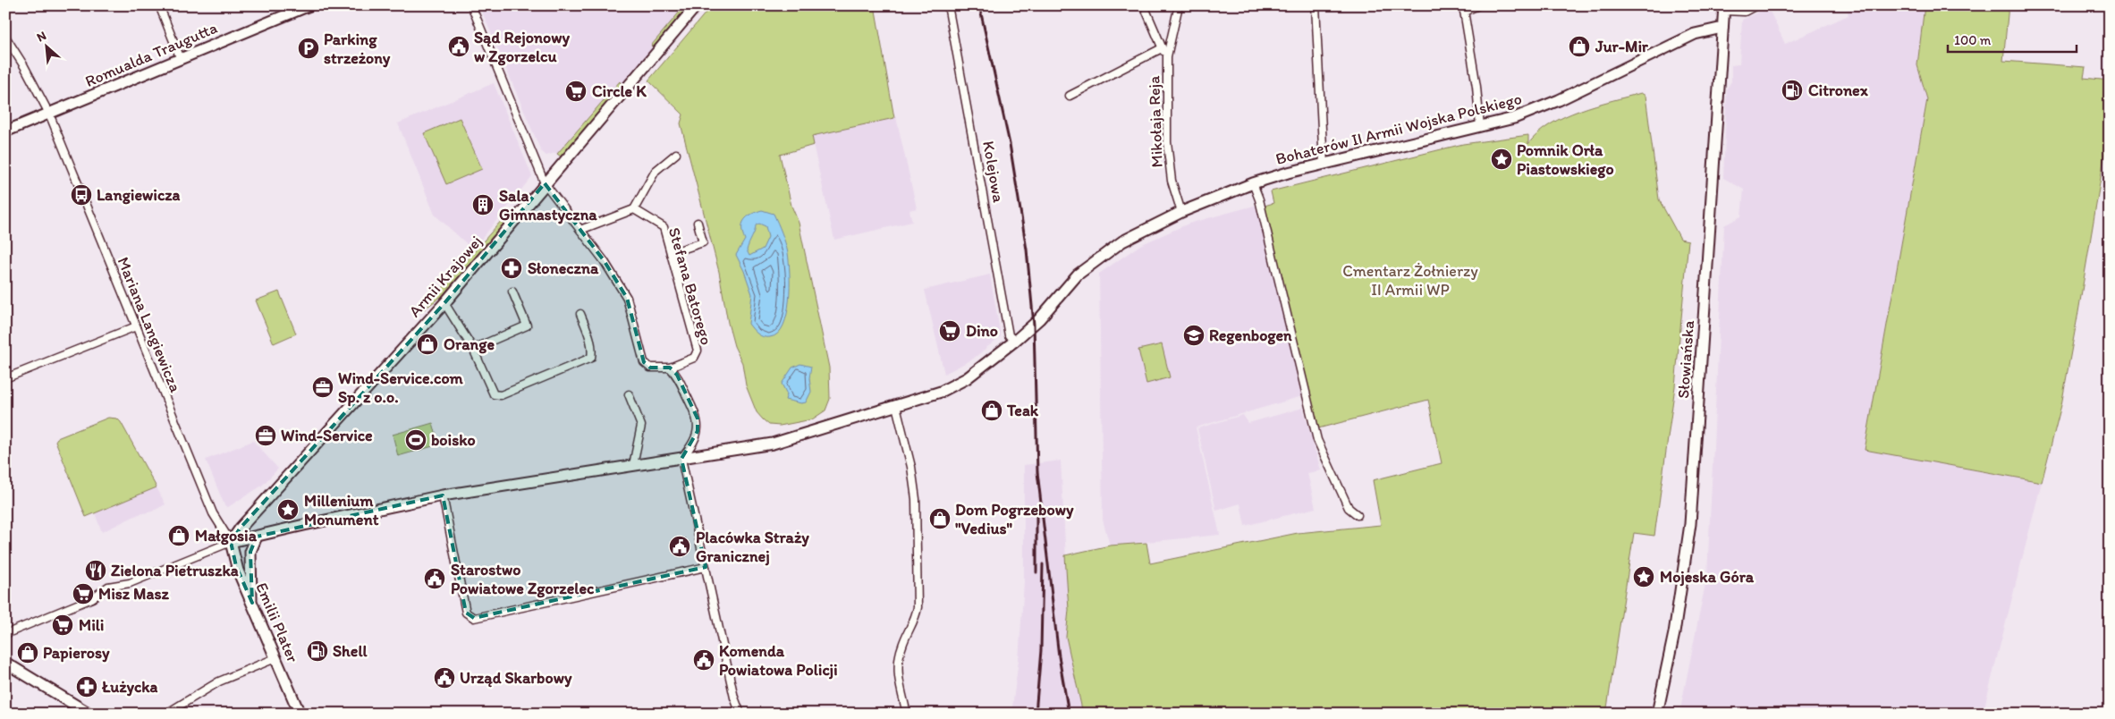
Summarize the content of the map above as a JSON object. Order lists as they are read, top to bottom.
{
  "streets": {
    "street": [
      "Romualda Traugutta",
      "Mikołaja Reja",
      "Bohaterów II Armii Wojska Polskiego",
      "Kolejowa",
      "Armii Krajowej",
      "Stefana Batorego",
      "Mariana Langiewicza",
      "Słowiańska",
      "Emilii Plater"
    ]
  },
  "crossings": [
    ["Romualda Traugutta", "Mariana Langiewicza"],
    ["Mikołaja Reja", "Bohaterów II Armii Wojska Polskiego"],
    ["Bohaterów II Armii Wojska Polskiego", "Kolejowa"],
    ["Bohaterów II Armii Wojska Polskiego", "Armii Krajowej"],
    ["Bohaterów II Armii Wojska Polskiego", "Mariana Langiewicza"],
    ["Bohaterów II Armii Wojska Polskiego", "Słowiańska"],
    ["Bohaterów II Armii Wojska Polskiego", "Emilii Plater"],
    ["Armii Krajowej", "Stefana Batorego"],
    ["Armii Krajowej", "Mariana Langiewicza"],
    ["Armii Krajowej", "Emilii Plater"],
    ["Mariana Langiewicza", "Emilii Plater"]
  ],
  "parks": ["Cmentarz Żołnierzy II Armii WP"],
  "places": {
    "public building": [
      "Sąd Rejonowy w Zgorzelcu",
      "Placówka Straży Granicznej",
      "Starostwo Powiatowe Zgorzelec",
      "Komenda Powiatowa Policji",
      "Urząd Skarbowy"
    ],
    "shop": [
      "Jur-Mir",
      "Orange",
      "Teak",
      "Dom Pogrzebowy \"Vedius\"",
      "Małgosia",
      "Papierosy"
    ],
    "parking": ["Parking strzeżony"],
    "fuel station": ["Citronex", "Shell"],
    "supermarket": [
      "Circle K",
      "Dino",
      "Misz Masz",
      "Mili"
    ],
    "place": ["Pomnik Orła Piastowskiego", "Millenium Monument", "Mojeska Góra"],
    "bus stop": ["Langiewicza"],
    "building": ["Sala Gimnastyczna"],
    "pharmacy": ["Słoneczna", "Łużycka"],
    "school or university": ["Regenbogen"],
    "office": ["Wind-Service.com Sp. z o.o.", "Wind-Service"],
    "sports": ["boisko"],
    "restaurant": ["Zielona Pietruszka"]
  },
  "scale_bar": "100 m",
  "north": "top left"
}
